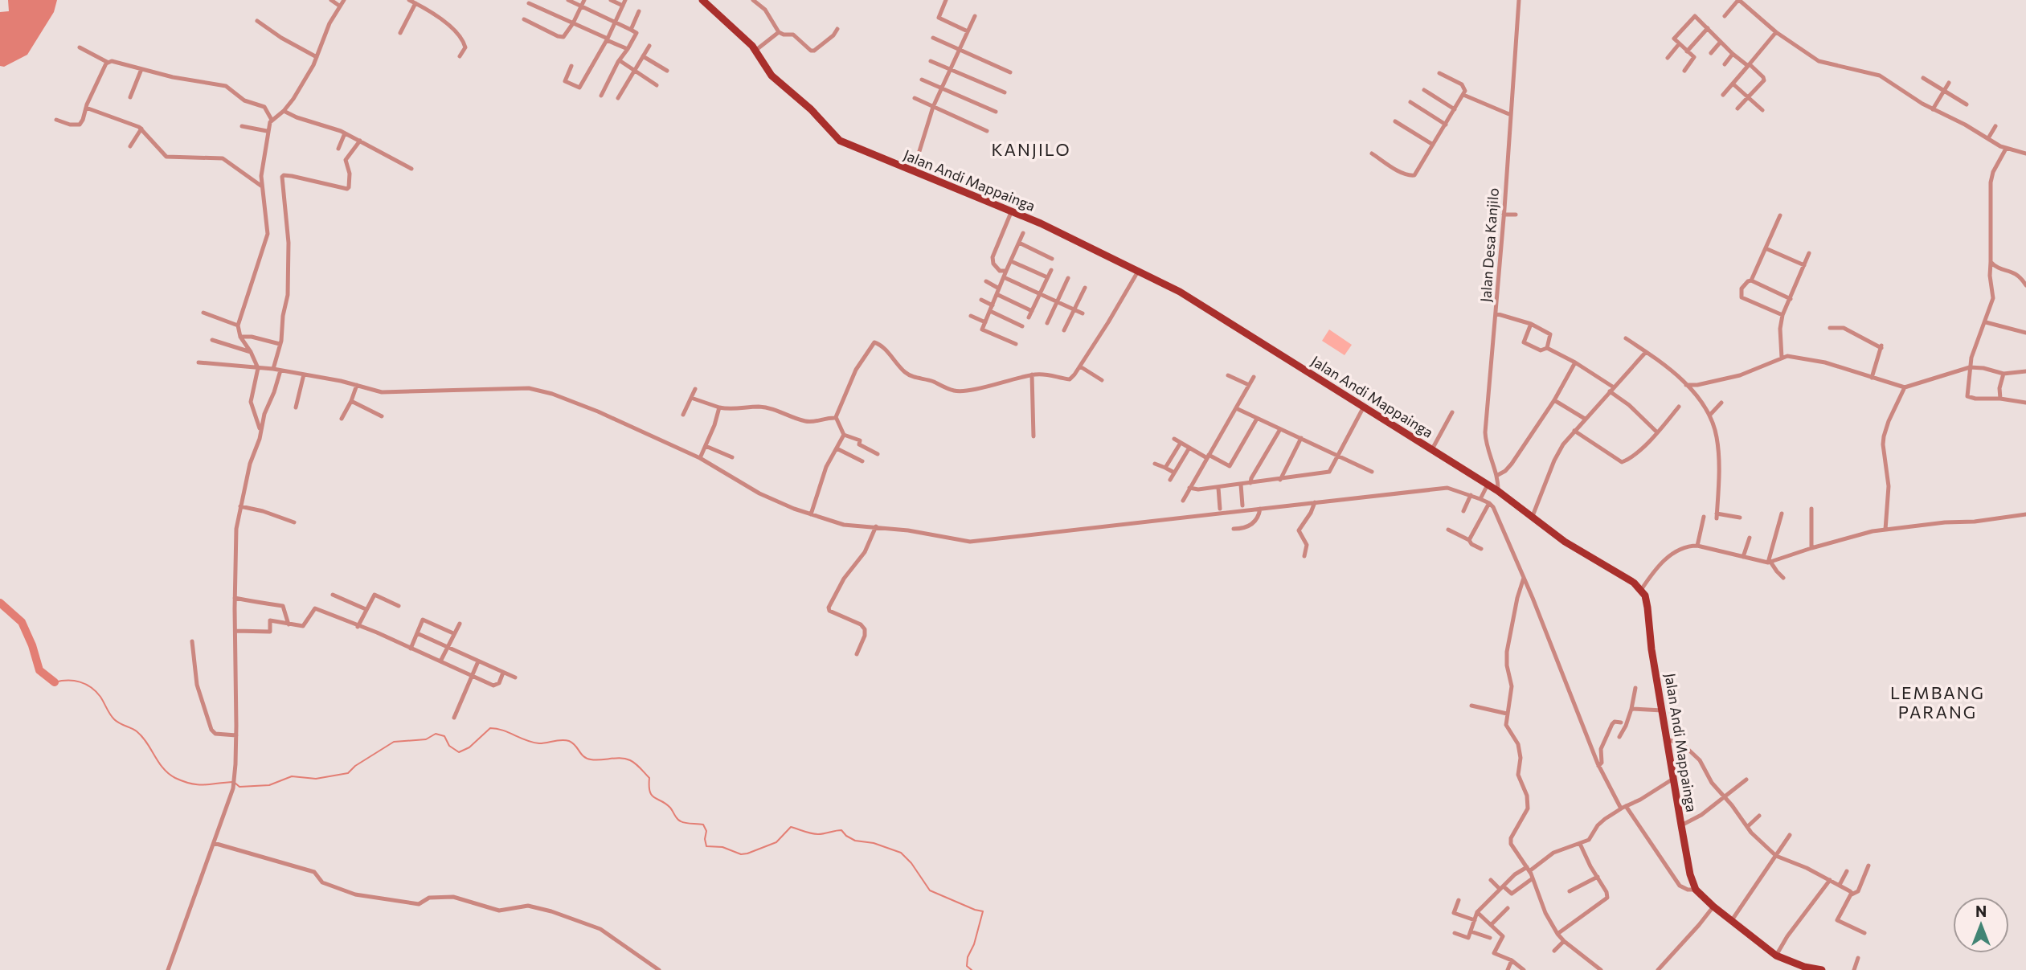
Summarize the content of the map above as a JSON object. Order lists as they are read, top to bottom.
{
  "streets": {
    "main road": ["Jalan Andi Mappainga"],
    "street": ["Jalan Desa Kanjilo"]
  },
  "crossings": [
    ["Jalan Andi Mappainga", "Jalan Desa Kanjilo"]
  ],
  "districts": ["KANJILO", "LEMBANG PARANG"],
  "north": "top"
}
